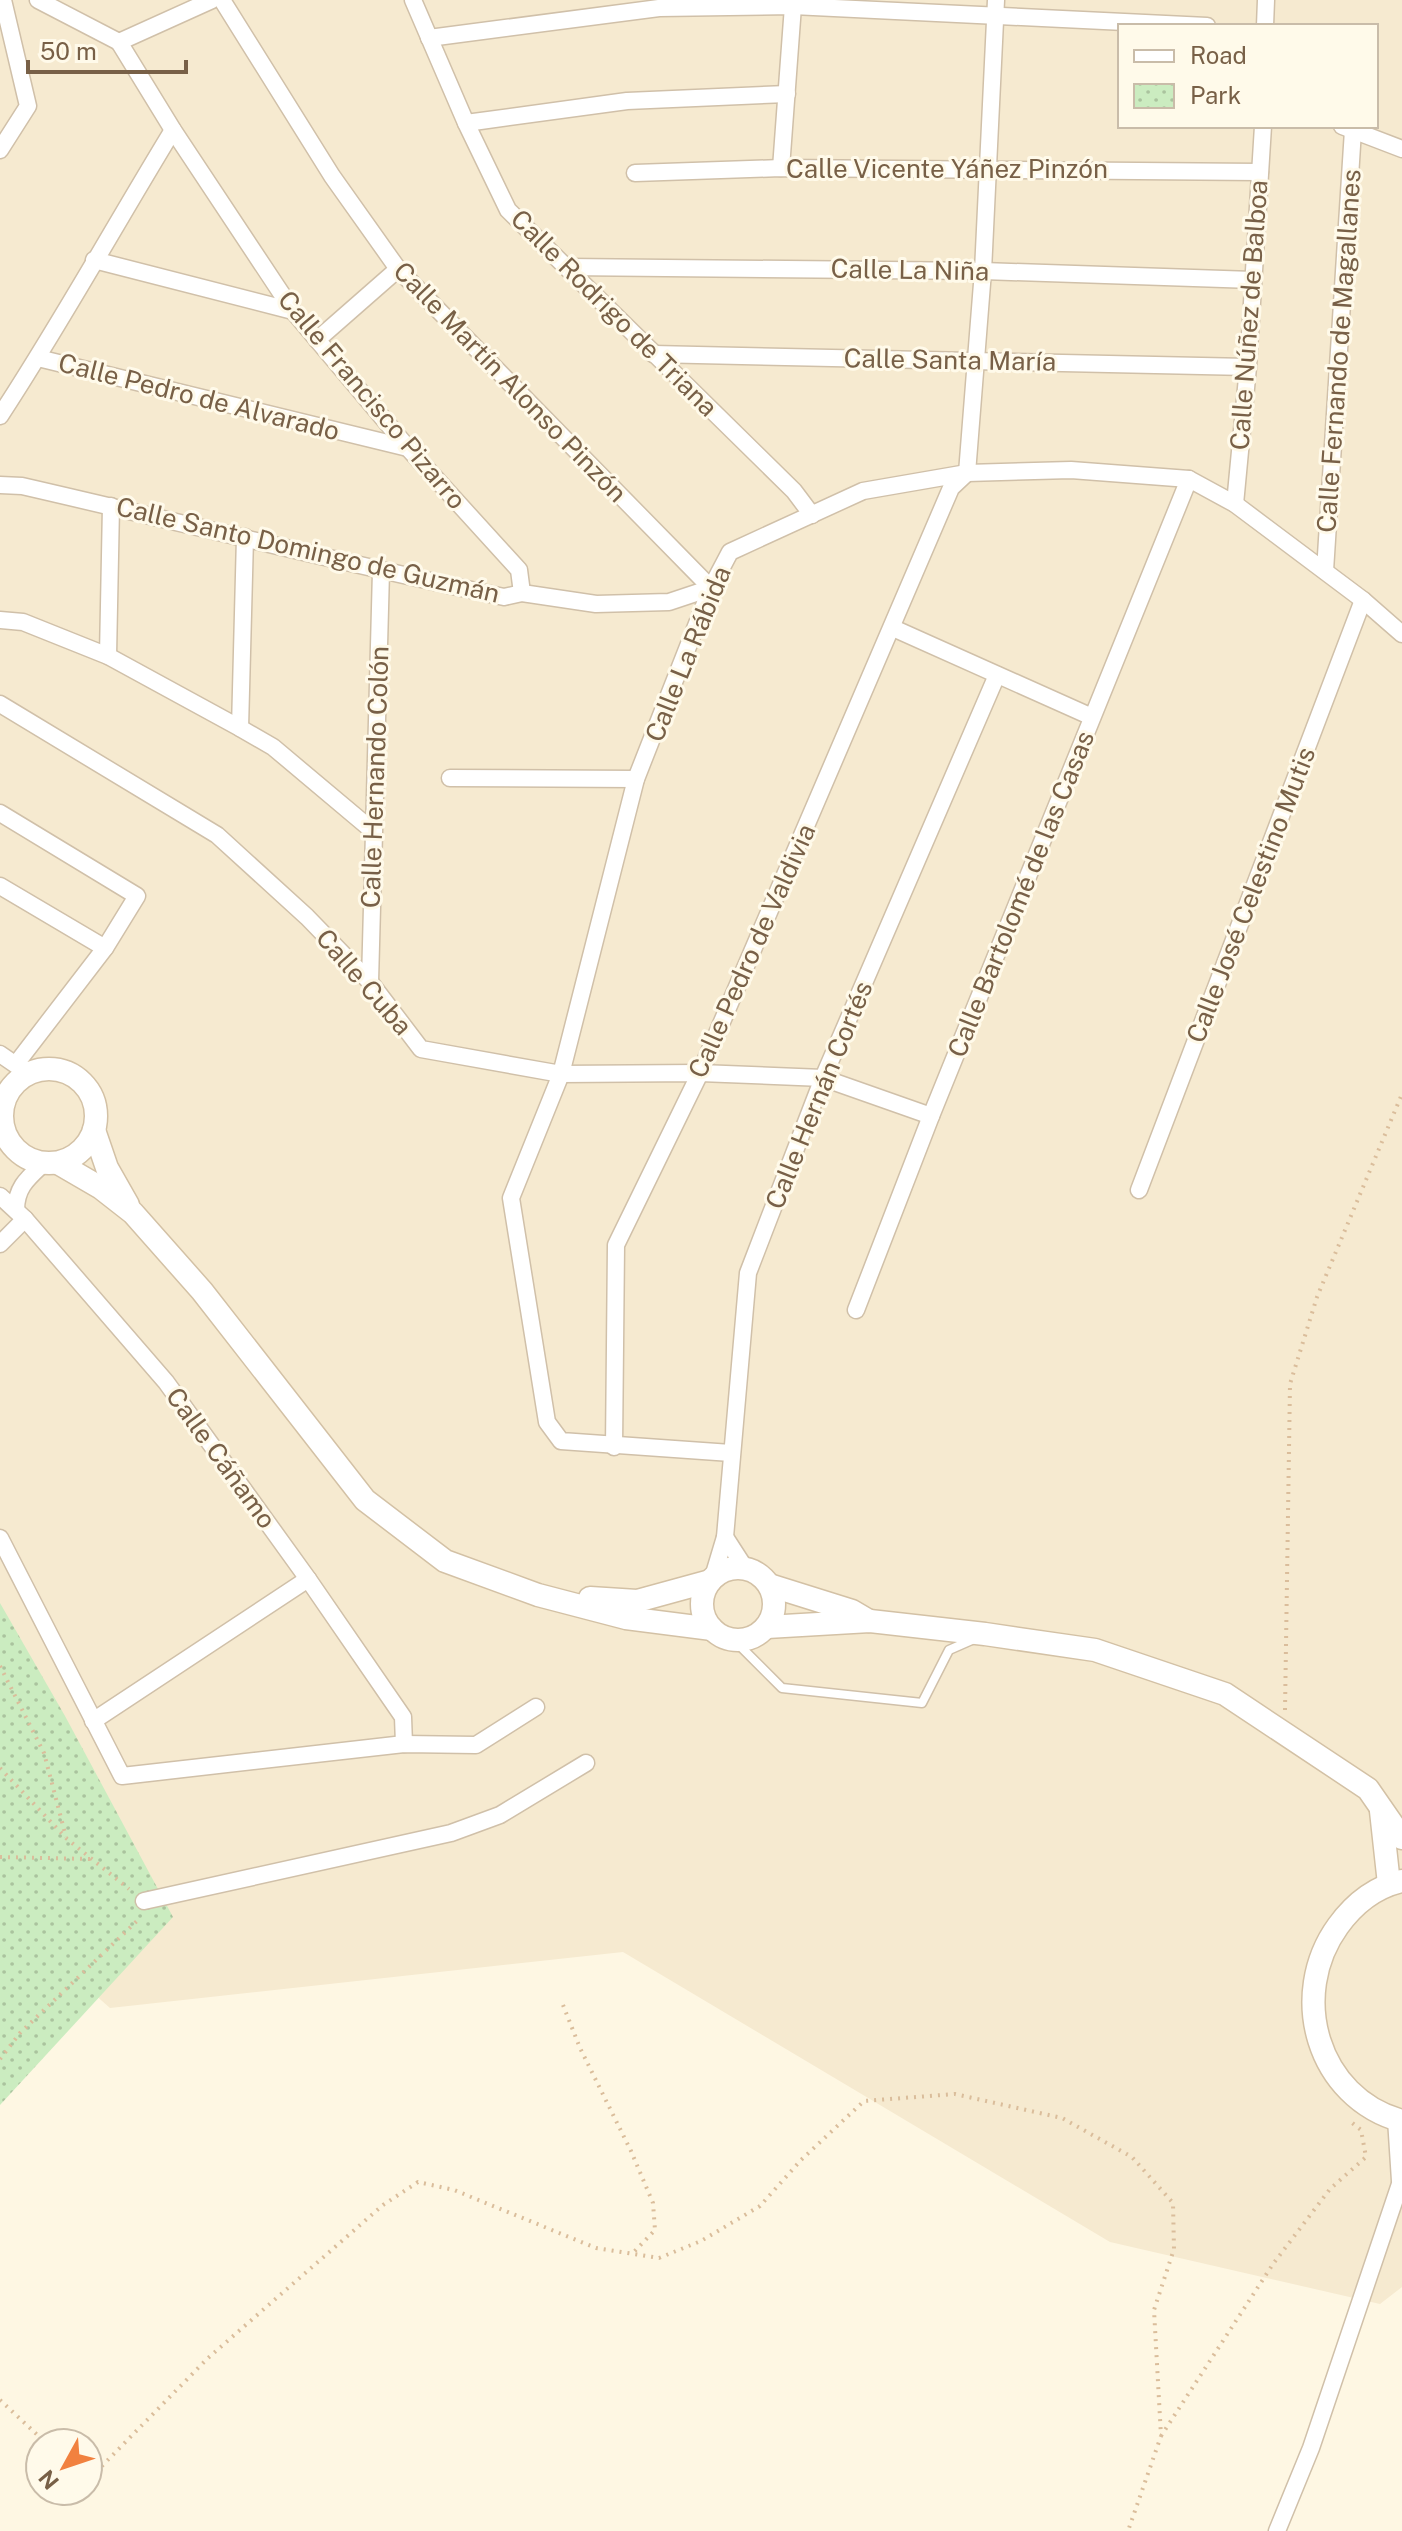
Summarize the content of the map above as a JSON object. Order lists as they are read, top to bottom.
{
  "streets": {
    "street": [
      "Calle Vicente Yáñez Pinzón",
      "Calle La Niña",
      "Calle Rodrigo de Triana",
      "Calle Núñez de Balboa",
      "Calle Fernando de Magallanes",
      "Calle Santa María",
      "Calle Martín Alonso Pinzón",
      "Calle Pedro de Alvarado",
      "Calle Francisco Pizarro",
      "Calle Santo Domingo de Guzmán",
      "Calle La Rábida",
      "Calle Hernando Colón",
      "Calle Bartolomé de las Casas",
      "Calle José Celestino Mutis",
      "Calle Pedro de Valdivia",
      "Calle Cuba",
      "Calle Hernán Cortés",
      "Calle Cáñamo"
    ]
  },
  "crossings": [
    ["Calle Vicente Yáñez Pinzón", "Calle Núñez de Balboa"],
    ["Calle La Niña", "Calle Rodrigo de Triana"],
    ["Calle La Niña", "Calle Núñez de Balboa"],
    ["Calle Rodrigo de Triana", "Calle Santa María"],
    ["Calle Rodrigo de Triana", "Calle La Rábida"],
    ["Calle Núñez de Balboa", "Calle Santa María"],
    ["Calle Martín Alonso Pinzón", "Calle Santo Domingo de Guzmán"],
    ["Calle Martín Alonso Pinzón", "Calle La Rábida"],
    ["Calle Pedro de Alvarado", "Calle Francisco Pizarro"],
    ["Calle Francisco Pizarro", "Calle Santo Domingo de Guzmán"],
    ["Calle Santo Domingo de Guzmán", "Calle La Rábida"],
    ["Calle Santo Domingo de Guzmán", "Calle Hernando Colón"],
    ["Calle La Rábida", "Calle Bartolomé de las Casas"],
    ["Calle La Rábida", "Calle Pedro de Valdivia"],
    ["Calle La Rábida", "Calle Cuba"],
    ["Calle La Rábida", "Calle Hernán Cortés"],
    ["Calle Hernando Colón", "Calle Cuba"],
    ["Calle Bartolomé de las Casas", "Calle Cuba"],
    ["Calle Pedro de Valdivia", "Calle Cuba"],
    ["Calle Cuba", "Calle Hernán Cortés"]
  ],
  "legend": ["Road", "Park"],
  "scale_bar": "50 m",
  "north": "bottom left"
}
